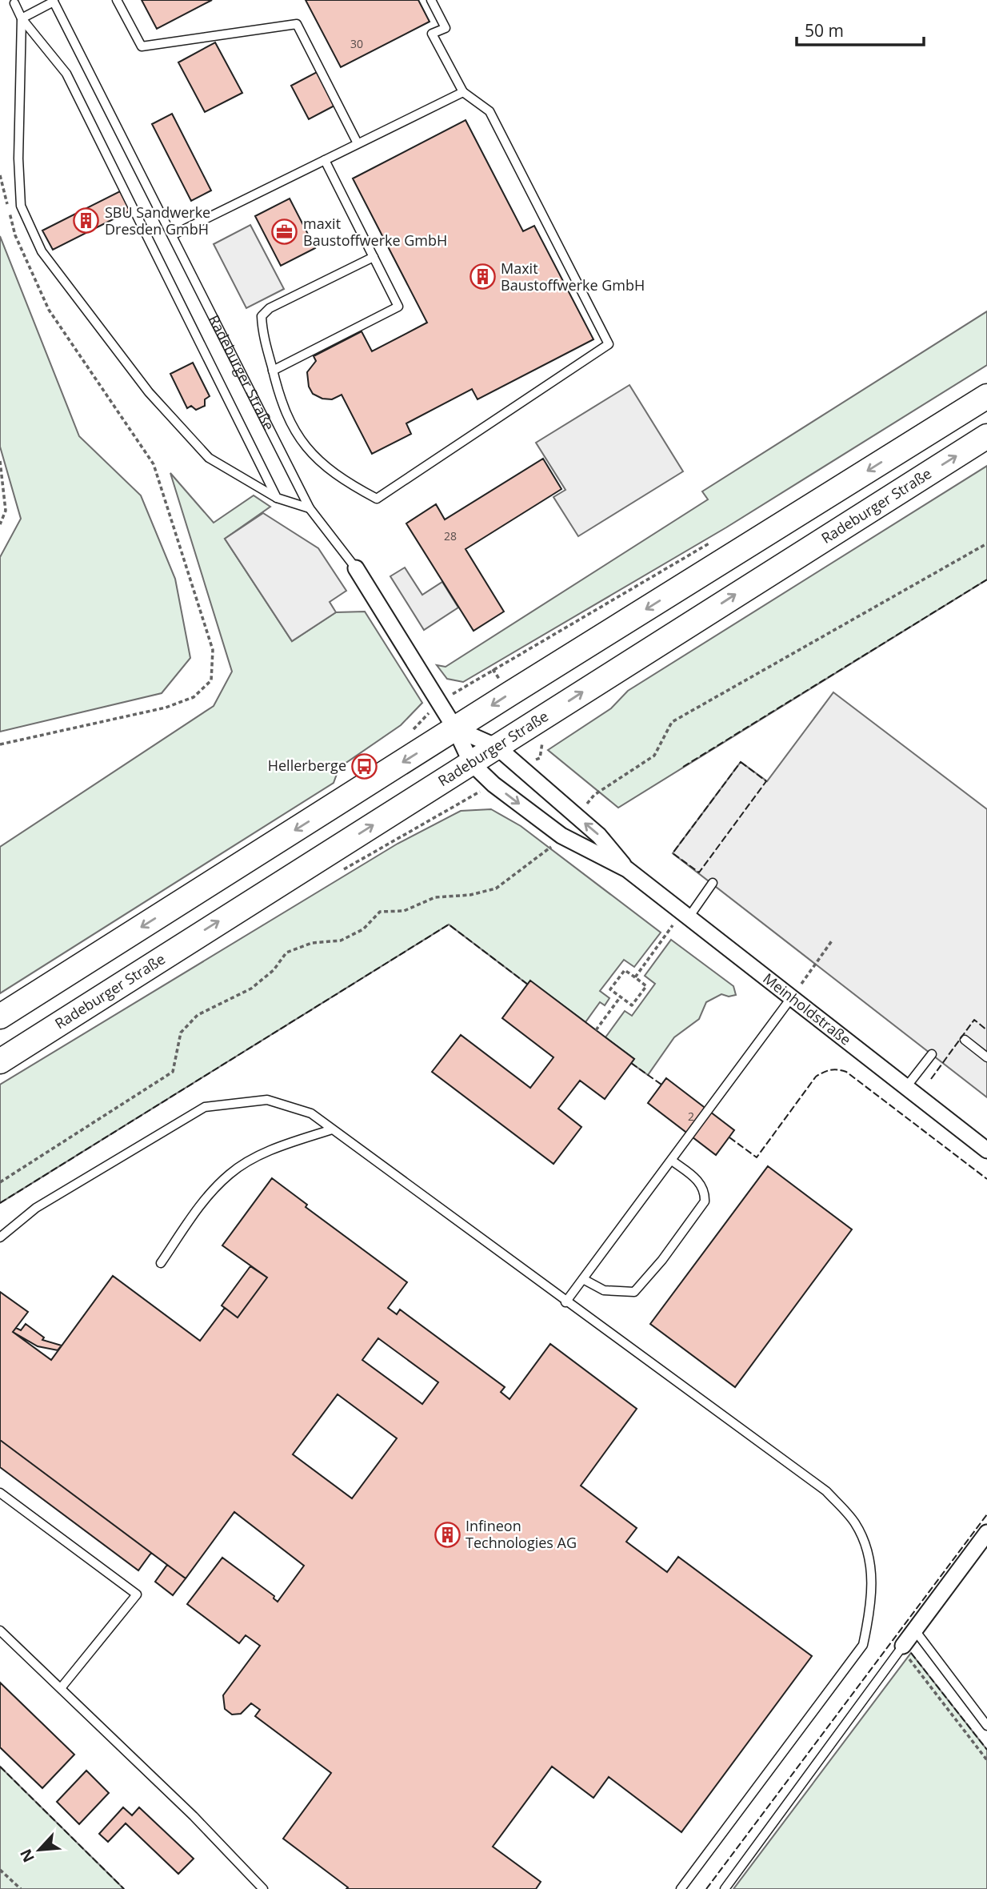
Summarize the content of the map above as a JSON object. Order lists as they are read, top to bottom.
{
  "streets": {
    "main road": ["Radeburger Straße"],
    "street": ["Meinholdstraße"]
  },
  "crossings": [
    ["Radeburger Straße", "Meinholdstraße"]
  ],
  "one_way": ["Radeburger Straße"],
  "places": {
    "building": ["SBU Sandwerke Dresden GmbH", "Maxit Baustoffwerke GmbH", "Infineon Technologies AG"],
    "office": ["maxit Baustoffwerke GmbH"],
    "bus stop": ["Hellerberge"]
  },
  "house_numbers": ["30", "28", "2"],
  "scale_bar": "50 m",
  "north": "bottom left"
}
